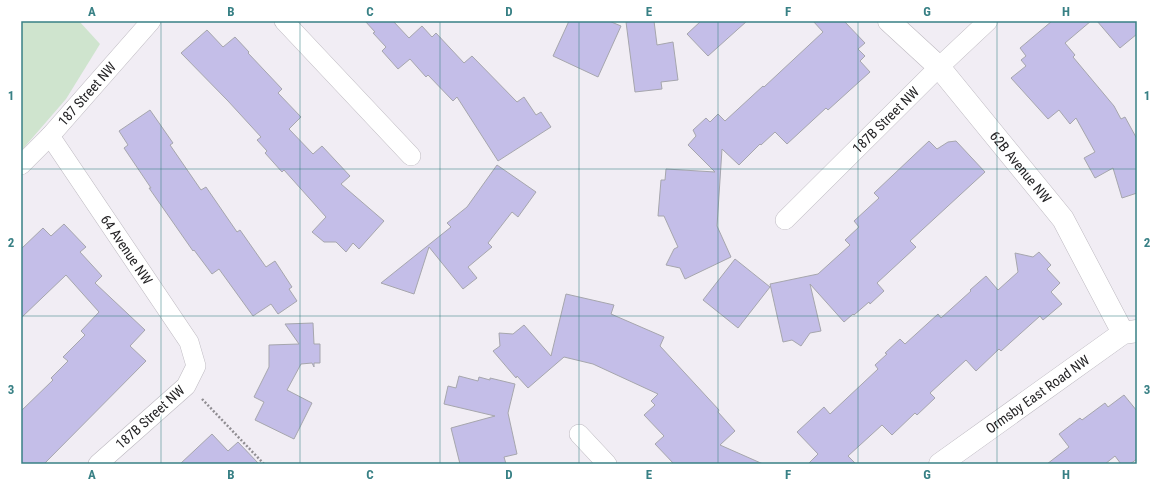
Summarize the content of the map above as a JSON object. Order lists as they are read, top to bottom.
{
  "streets": {
    "street": [
      "187 Street NW",
      "187B Street NW",
      "62B Avenue NW",
      "64 Avenue NW",
      "Ormsby East Road NW"
    ]
  },
  "crossings": [
    ["187 Street NW", "64 Avenue NW"],
    ["187B Street NW", "62B Avenue NW"],
    ["187B Street NW", "64 Avenue NW"],
    ["62B Avenue NW", "Ormsby East Road NW"]
  ],
  "grid": {
    "columns": [
      "A",
      "B",
      "C",
      "D",
      "E",
      "F",
      "G",
      "H"
    ],
    "rows": ["1", "2", "3"]
  }
}
